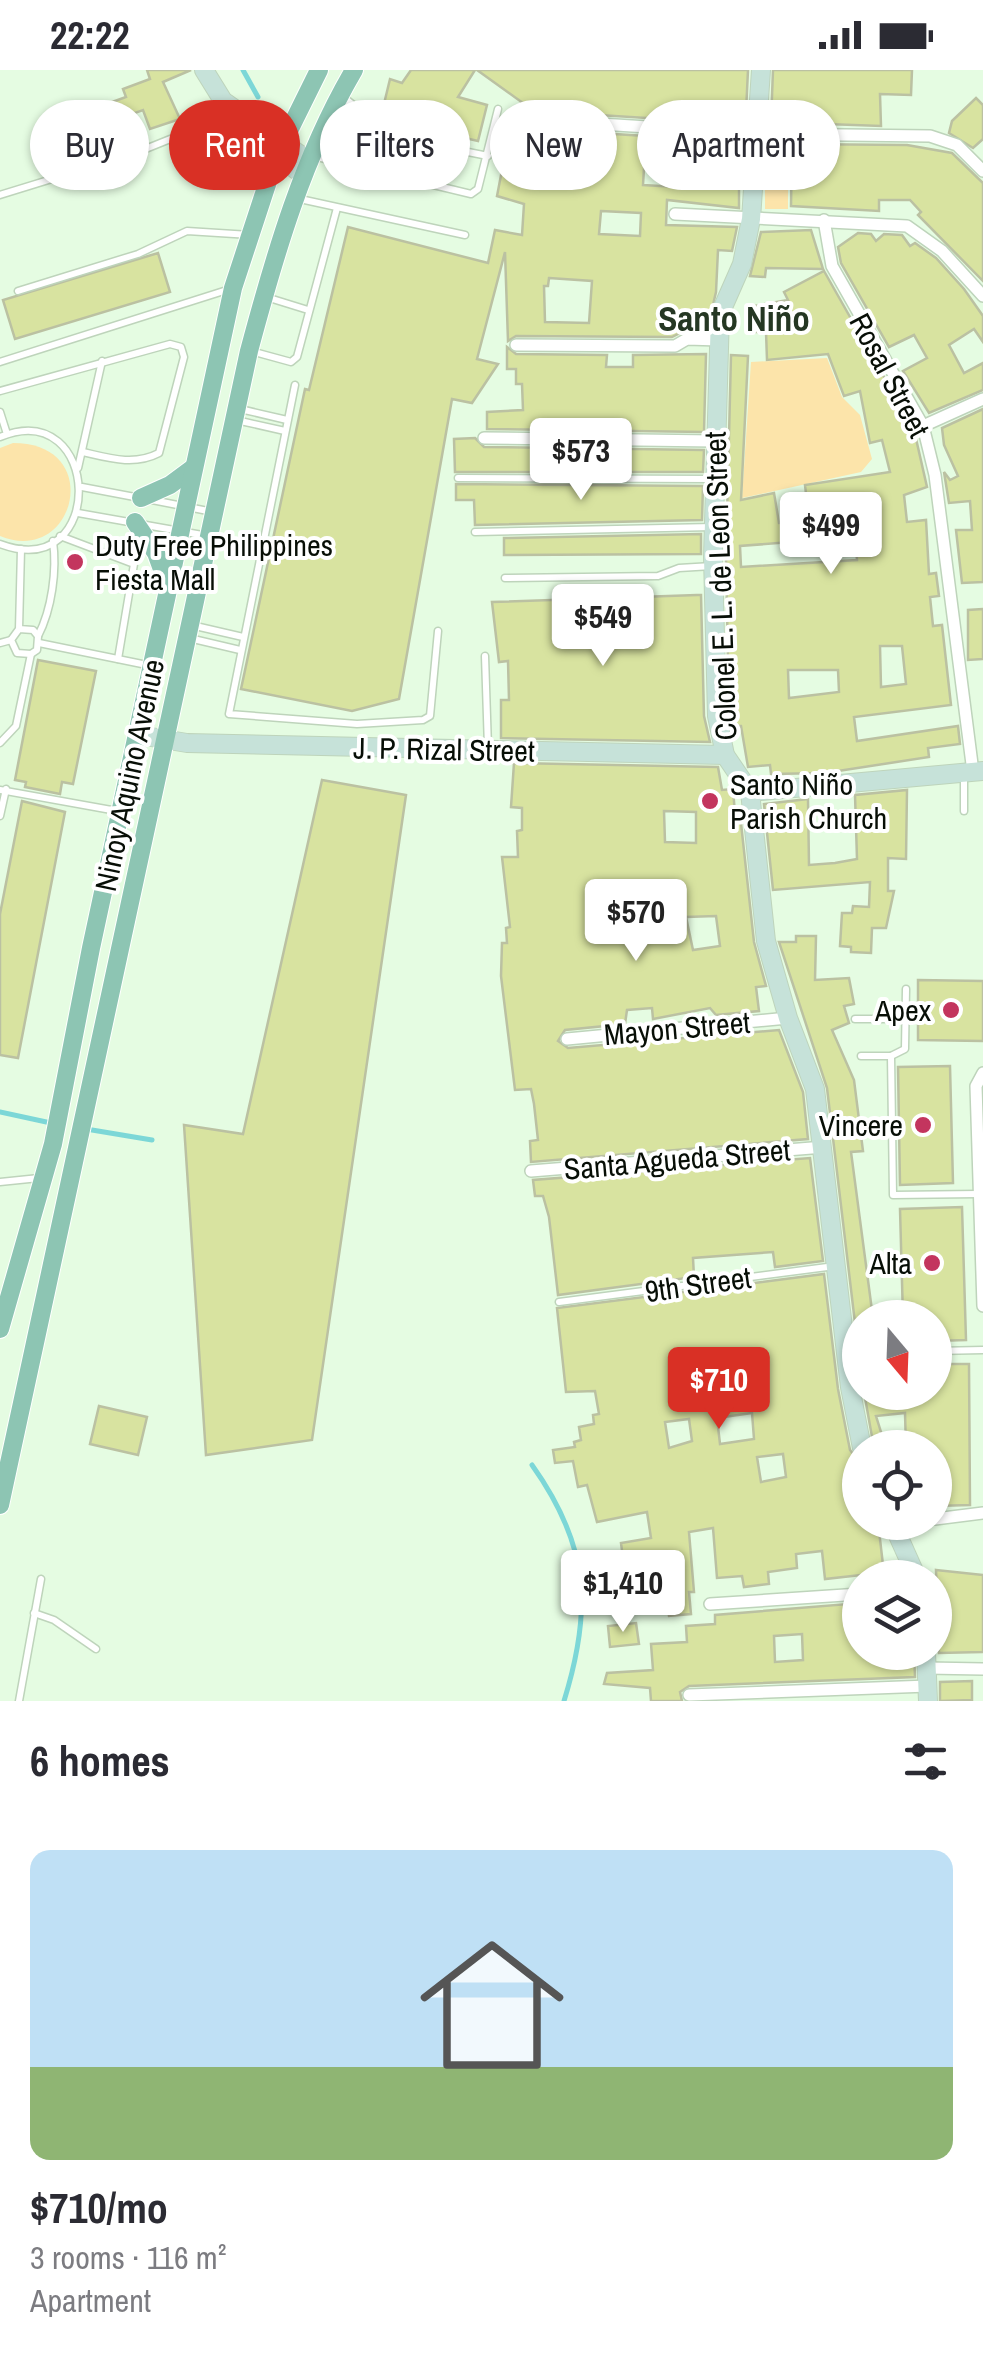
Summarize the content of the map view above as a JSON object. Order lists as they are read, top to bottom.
{
  "streets": {
    "main road": ["Ninoy Aquino Avenue"],
    "street": [
      "Rosal Street",
      "Colonel E. L. de Leon Street",
      "J. P. Rizal Street",
      "Mayon Street",
      "Santa Agueda Street"
    ],
    "lane": ["9th Street"]
  },
  "crossings": [
    ["Colonel E. L. de Leon Street", "J. P. Rizal Street"],
    ["Colonel E. L. de Leon Street", "Mayon Street"],
    ["Colonel E. L. de Leon Street", "Santa Agueda Street"],
    ["Colonel E. L. de Leon Street", "9th Street"],
    ["J. P. Rizal Street", "Ninoy Aquino Avenue"]
  ],
  "districts": ["Santo Niño"],
  "places": [
    "Duty Free Philippines Fiesta Mall",
    "Santo Niño Parish Church",
    "Apex",
    "Vincere",
    "Alta"
  ],
  "north": "bottom",
  "page": {
    "status": "22:22",
    "chip": [
      "Buy",
      "Rent",
      "Filters",
      "New",
      "Apartment"
    ],
    "price": [
      "$573",
      "$499",
      "$549",
      "$570",
      "$710",
      "$1,410"
    ],
    "heading": "6 homes",
    "list": [
      {
        "name": "$710/mo",
        "note": "3 rooms · 116 m² · Apartment"
      }
    ]
  }
}
